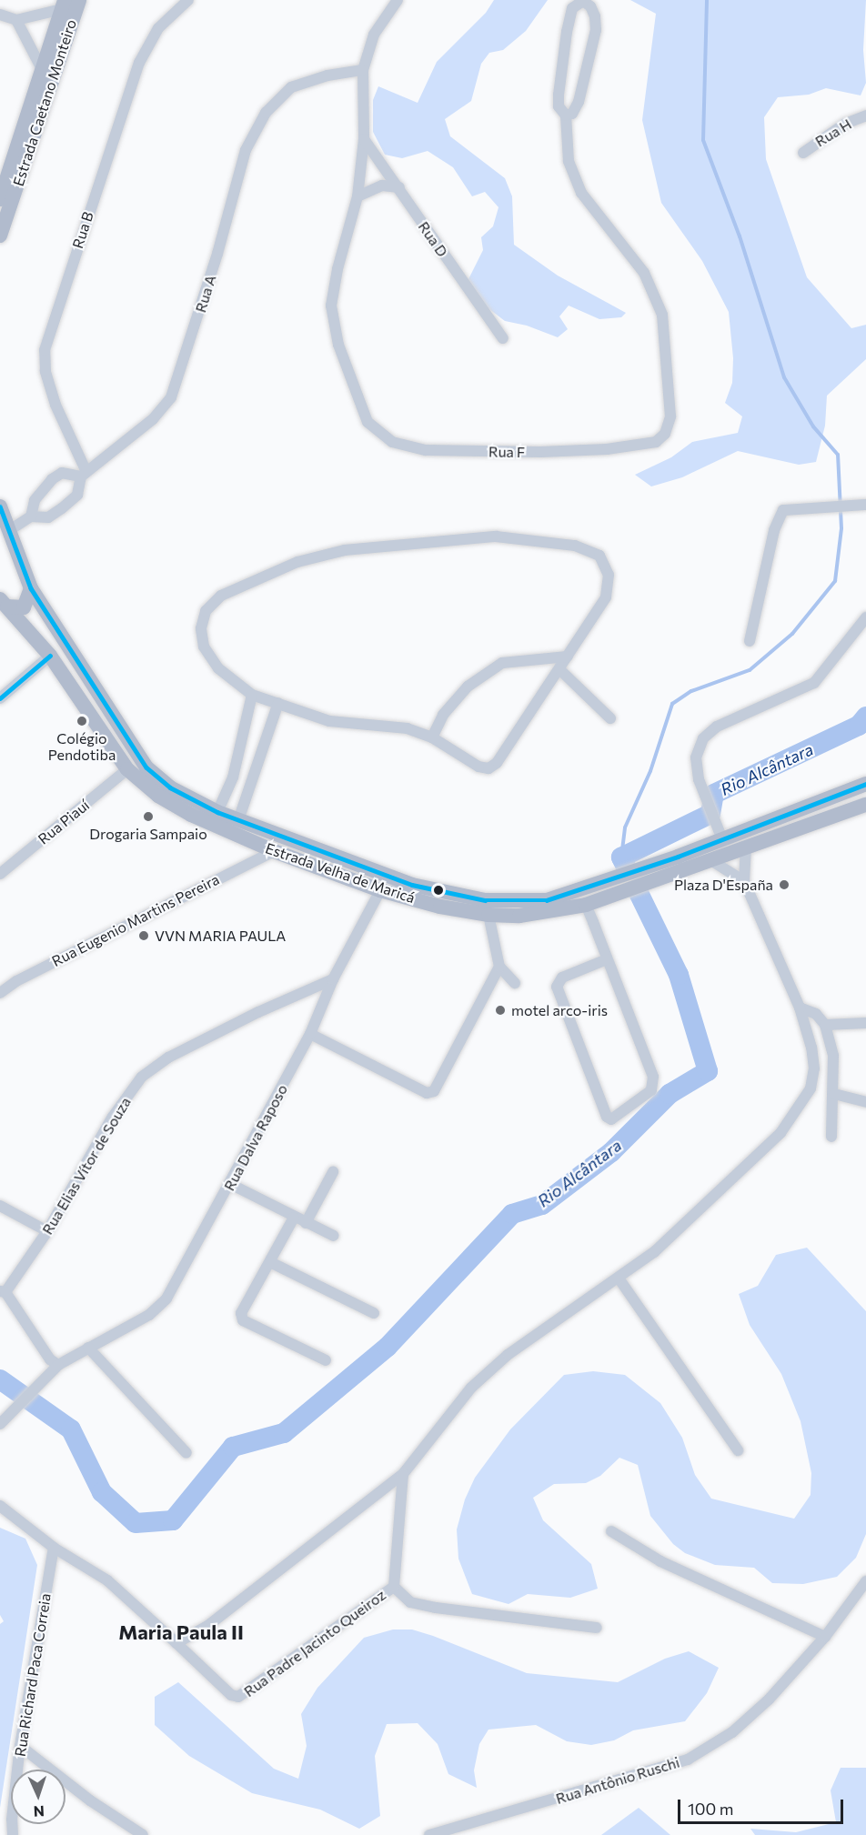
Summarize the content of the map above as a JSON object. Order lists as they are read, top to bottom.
{
  "streets": {
    "main road": ["Estrada Caetano Monteiro", "Estrada Velha de Maricá"],
    "street": [
      "Rua H",
      "Rua B",
      "Rua D",
      "Rua A",
      "Rua F",
      "Rua Piauí",
      "Rua Eugenio Martins Pereira",
      "Rua Dalva Raposo",
      "Rua Elias Vítor de Souza",
      "Rua Padre Jacinto Queiroz",
      "Rua Richard Paca Correia",
      "Rua Antônio Ruschi"
    ]
  },
  "crossings": [
    ["Rua B", "Rua A"],
    ["Rua D", "Rua F"],
    ["Rua A", "Rua F"],
    ["Rua Piauí", "Estrada Velha de Maricá"],
    ["Estrada Velha de Maricá", "Rua Eugenio Martins Pereira"],
    ["Estrada Velha de Maricá", "Rua Dalva Raposo"],
    ["Rua Dalva Raposo", "Rua Elias Vítor de Souza"]
  ],
  "districts": ["Maria Paula II"],
  "water": ["Rio Alcântara"],
  "places": [
    "Colégio Pendotiba",
    "Drogaria Sampaio",
    "Plaza D'España",
    "VVN MARIA PAULA",
    "motel arco-iris"
  ],
  "scale_bar": "100 m",
  "north": "bottom"
}
